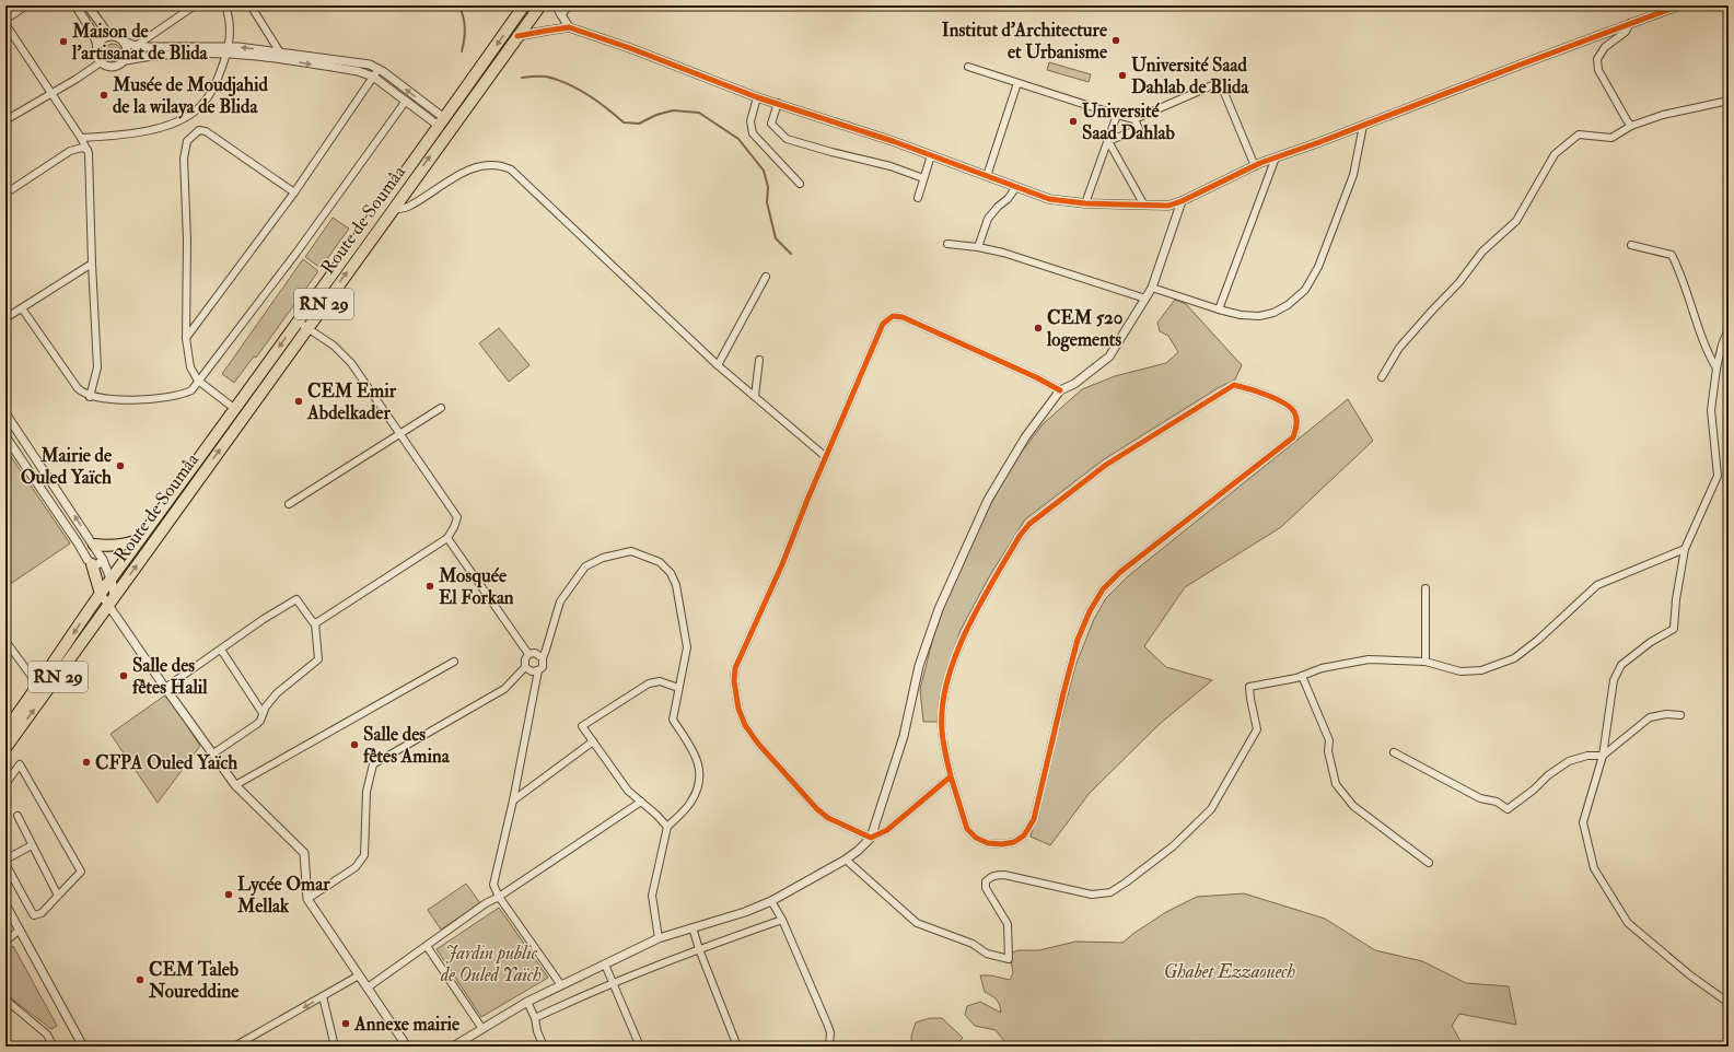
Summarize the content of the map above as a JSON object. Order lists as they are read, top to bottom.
{
  "streets": {
    "highway": ["Route de Soumâa", "RN 29"]
  },
  "crossings": [
    ["Route de Soumâa", "RN 29"]
  ],
  "parks": ["Jardin public de Ouled Yaïch", "Ghabet Ezzaouech"],
  "places": [
    "Institut d'Architecture et Urbanisme",
    "Maison de l'artisanat de Blida",
    "Université Saad Dahlab de Blida",
    "Musée de Moudjahid de la wilaya de Blida",
    "Université Saad Dahlab",
    "CEM 520 logements",
    "CEM Emir Abdelkader",
    "Mairie de Ouled Yaïch",
    "Mosquée El Forkan",
    "Salle des fêtes Halil",
    "Salle des fêtes Amina",
    "CFPA Ouled Yaïch",
    "Lycée Omar Mellak",
    "CEM Taleb Noureddine",
    "Annexe mairie"
  ]
}
